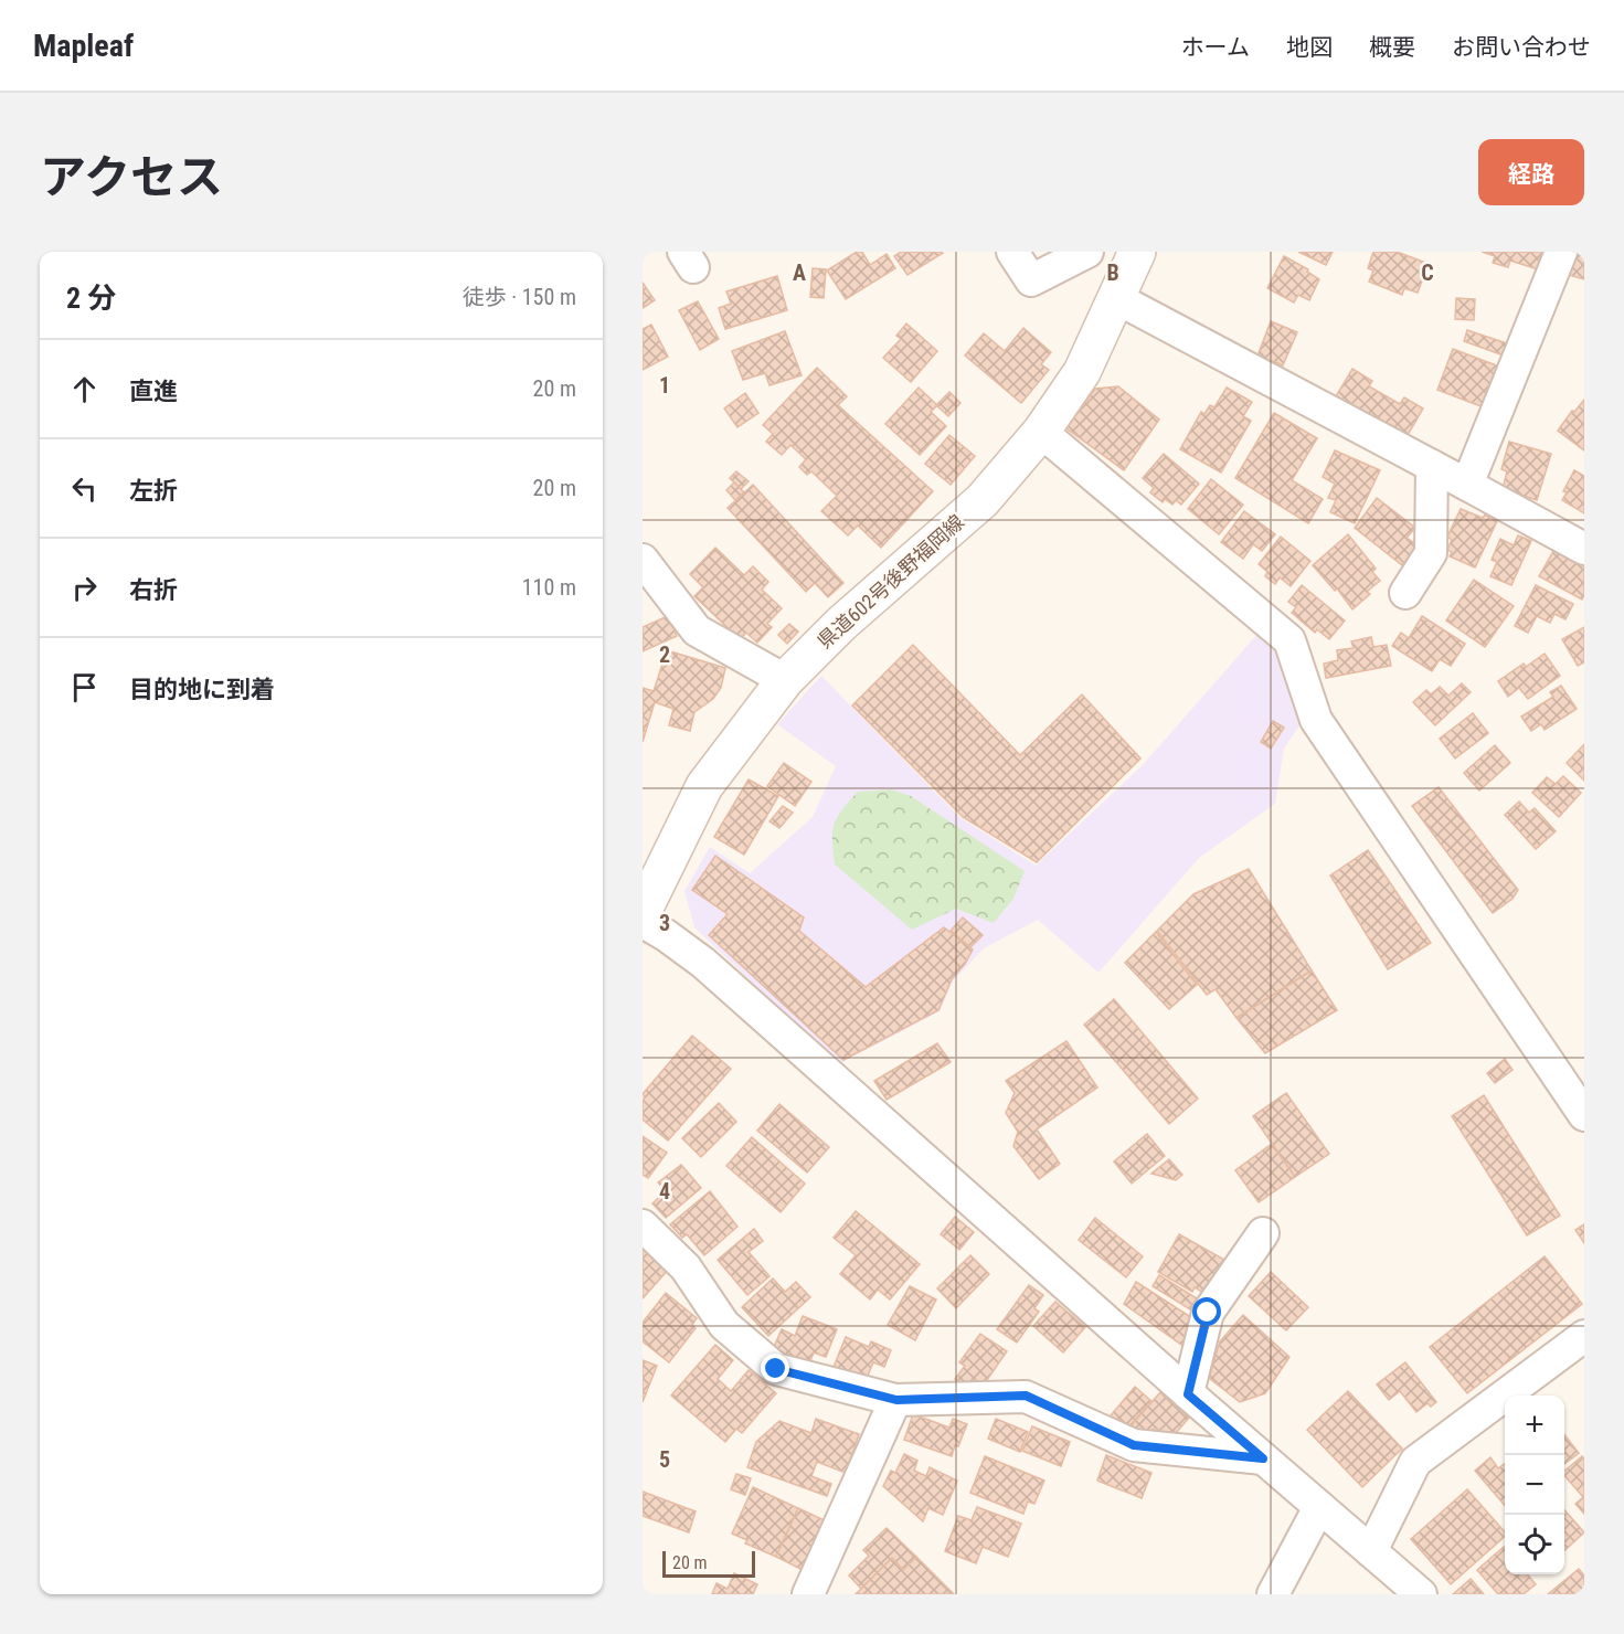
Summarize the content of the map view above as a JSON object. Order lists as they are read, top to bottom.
{
  "streets": {
    "main road": ["県道602号後野福岡線"]
  },
  "scale_bar": "20 m",
  "page": {
    "header": "Mapleaf",
    "nav": [
      "ホーム",
      "地図",
      "概要",
      "お問い合わせ"
    ],
    "title": "アクセス",
    "buttons": "経路",
    "heading": ["2 分", "徒歩 · 150 m"],
    "list": [
      ["直進", "20 m"],
      ["左折", "20 m"],
      ["右折", "110 m"],
      "目的地に到着"
    ],
    "map_buttons": ["+", "−"],
    "scale": "20 m"
  },
  "grid": {
    "columns": ["A", "B", "C"],
    "rows": [
      "1",
      "2",
      "3",
      "4",
      "5"
    ]
  }
}
